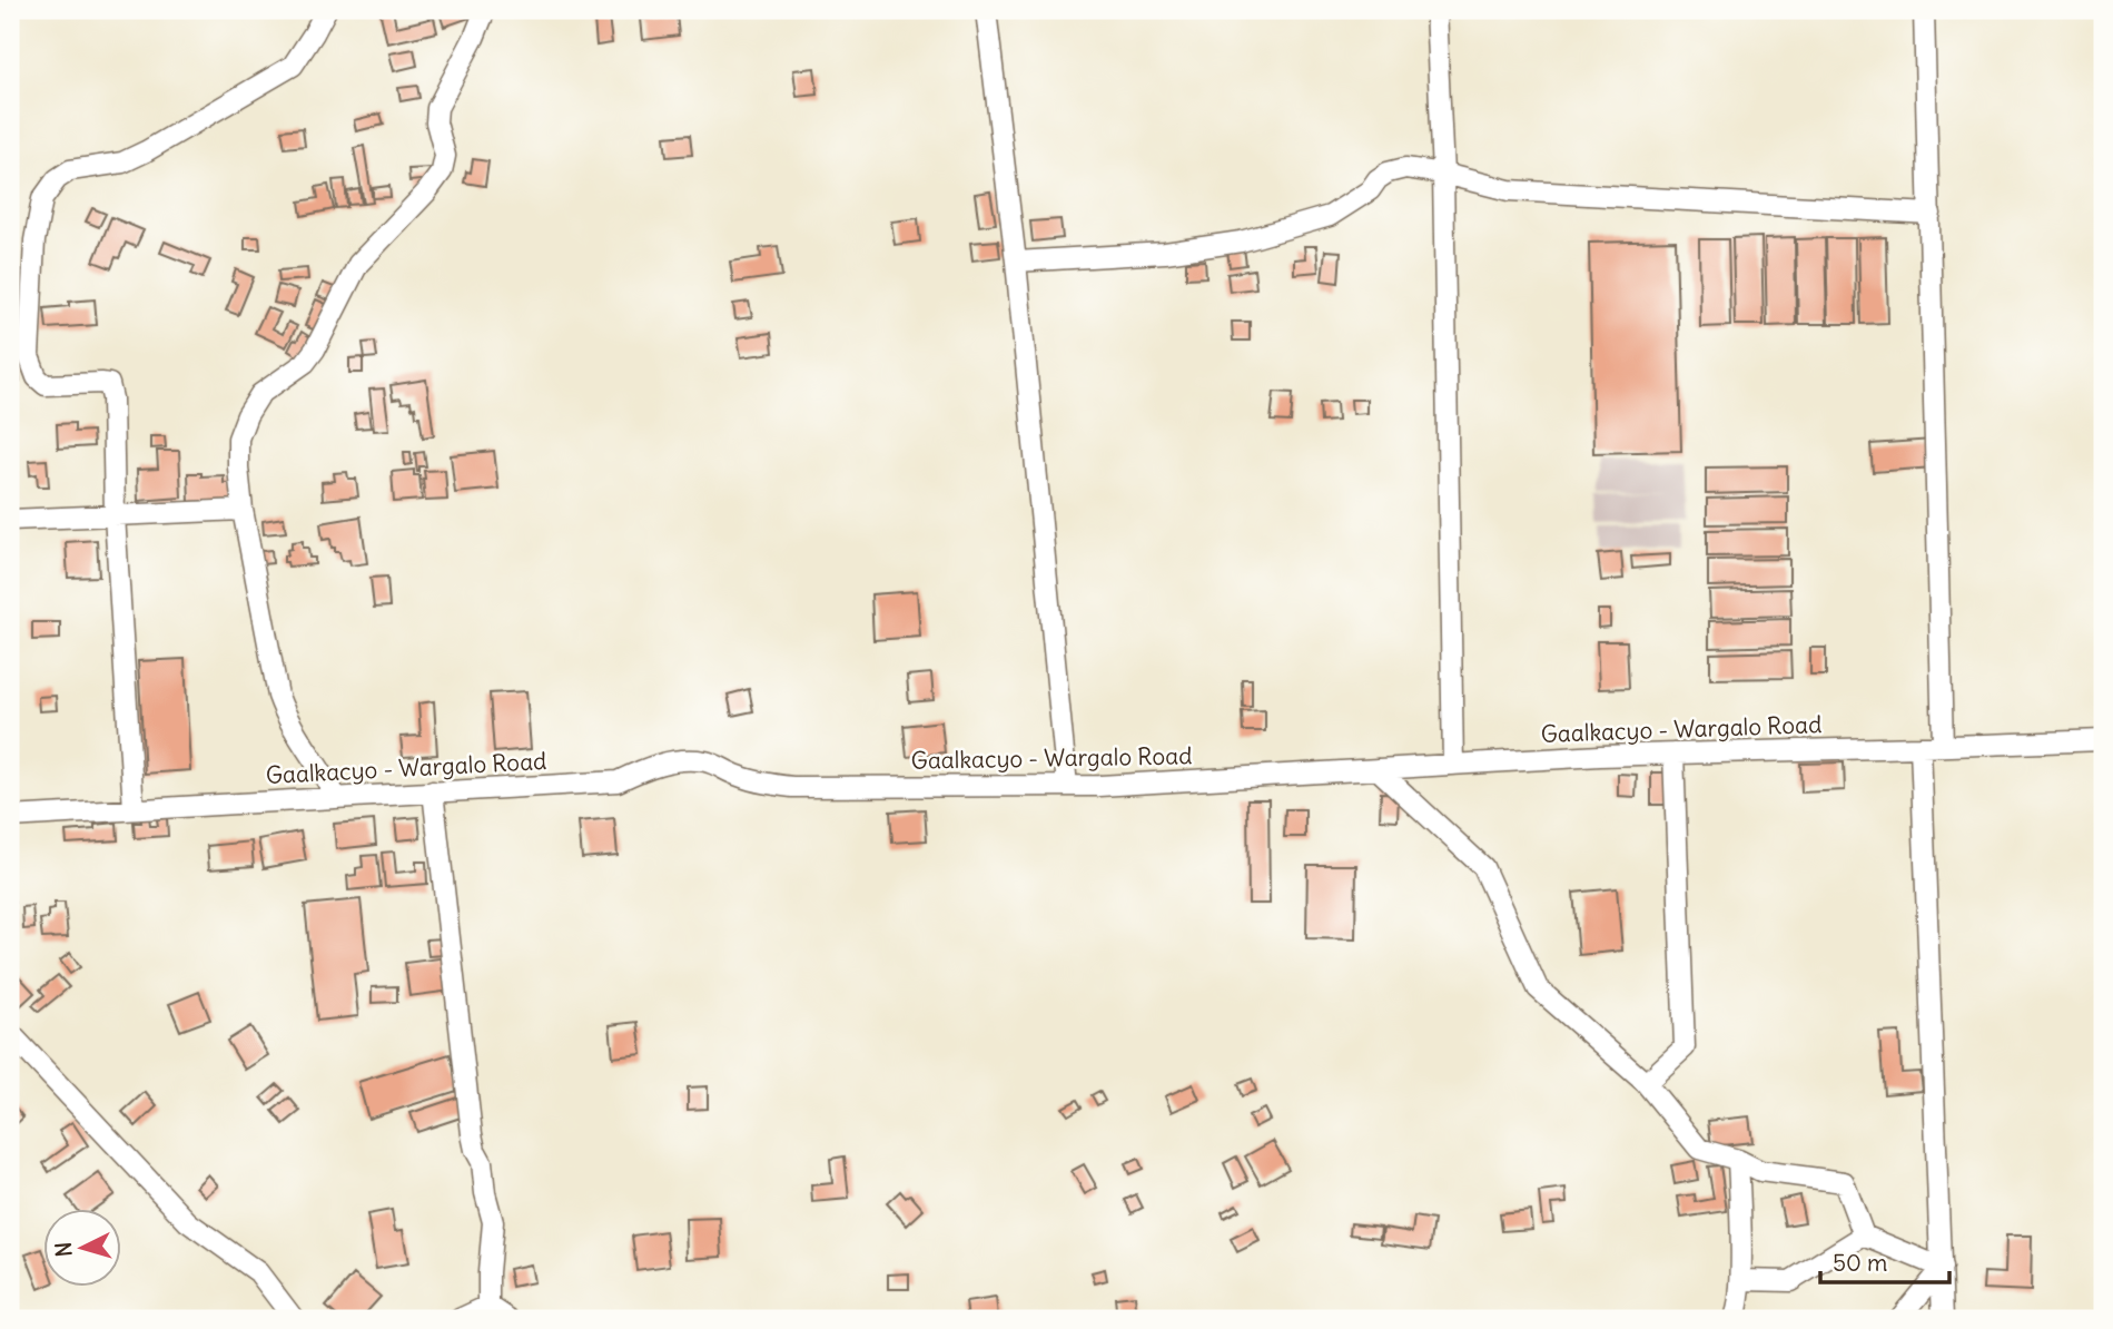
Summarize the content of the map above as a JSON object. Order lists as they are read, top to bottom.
{
  "streets": {
    "street": ["Gaalkacyo - Wargalo Road"]
  },
  "scale_bar": "50 m",
  "north": "left"
}
